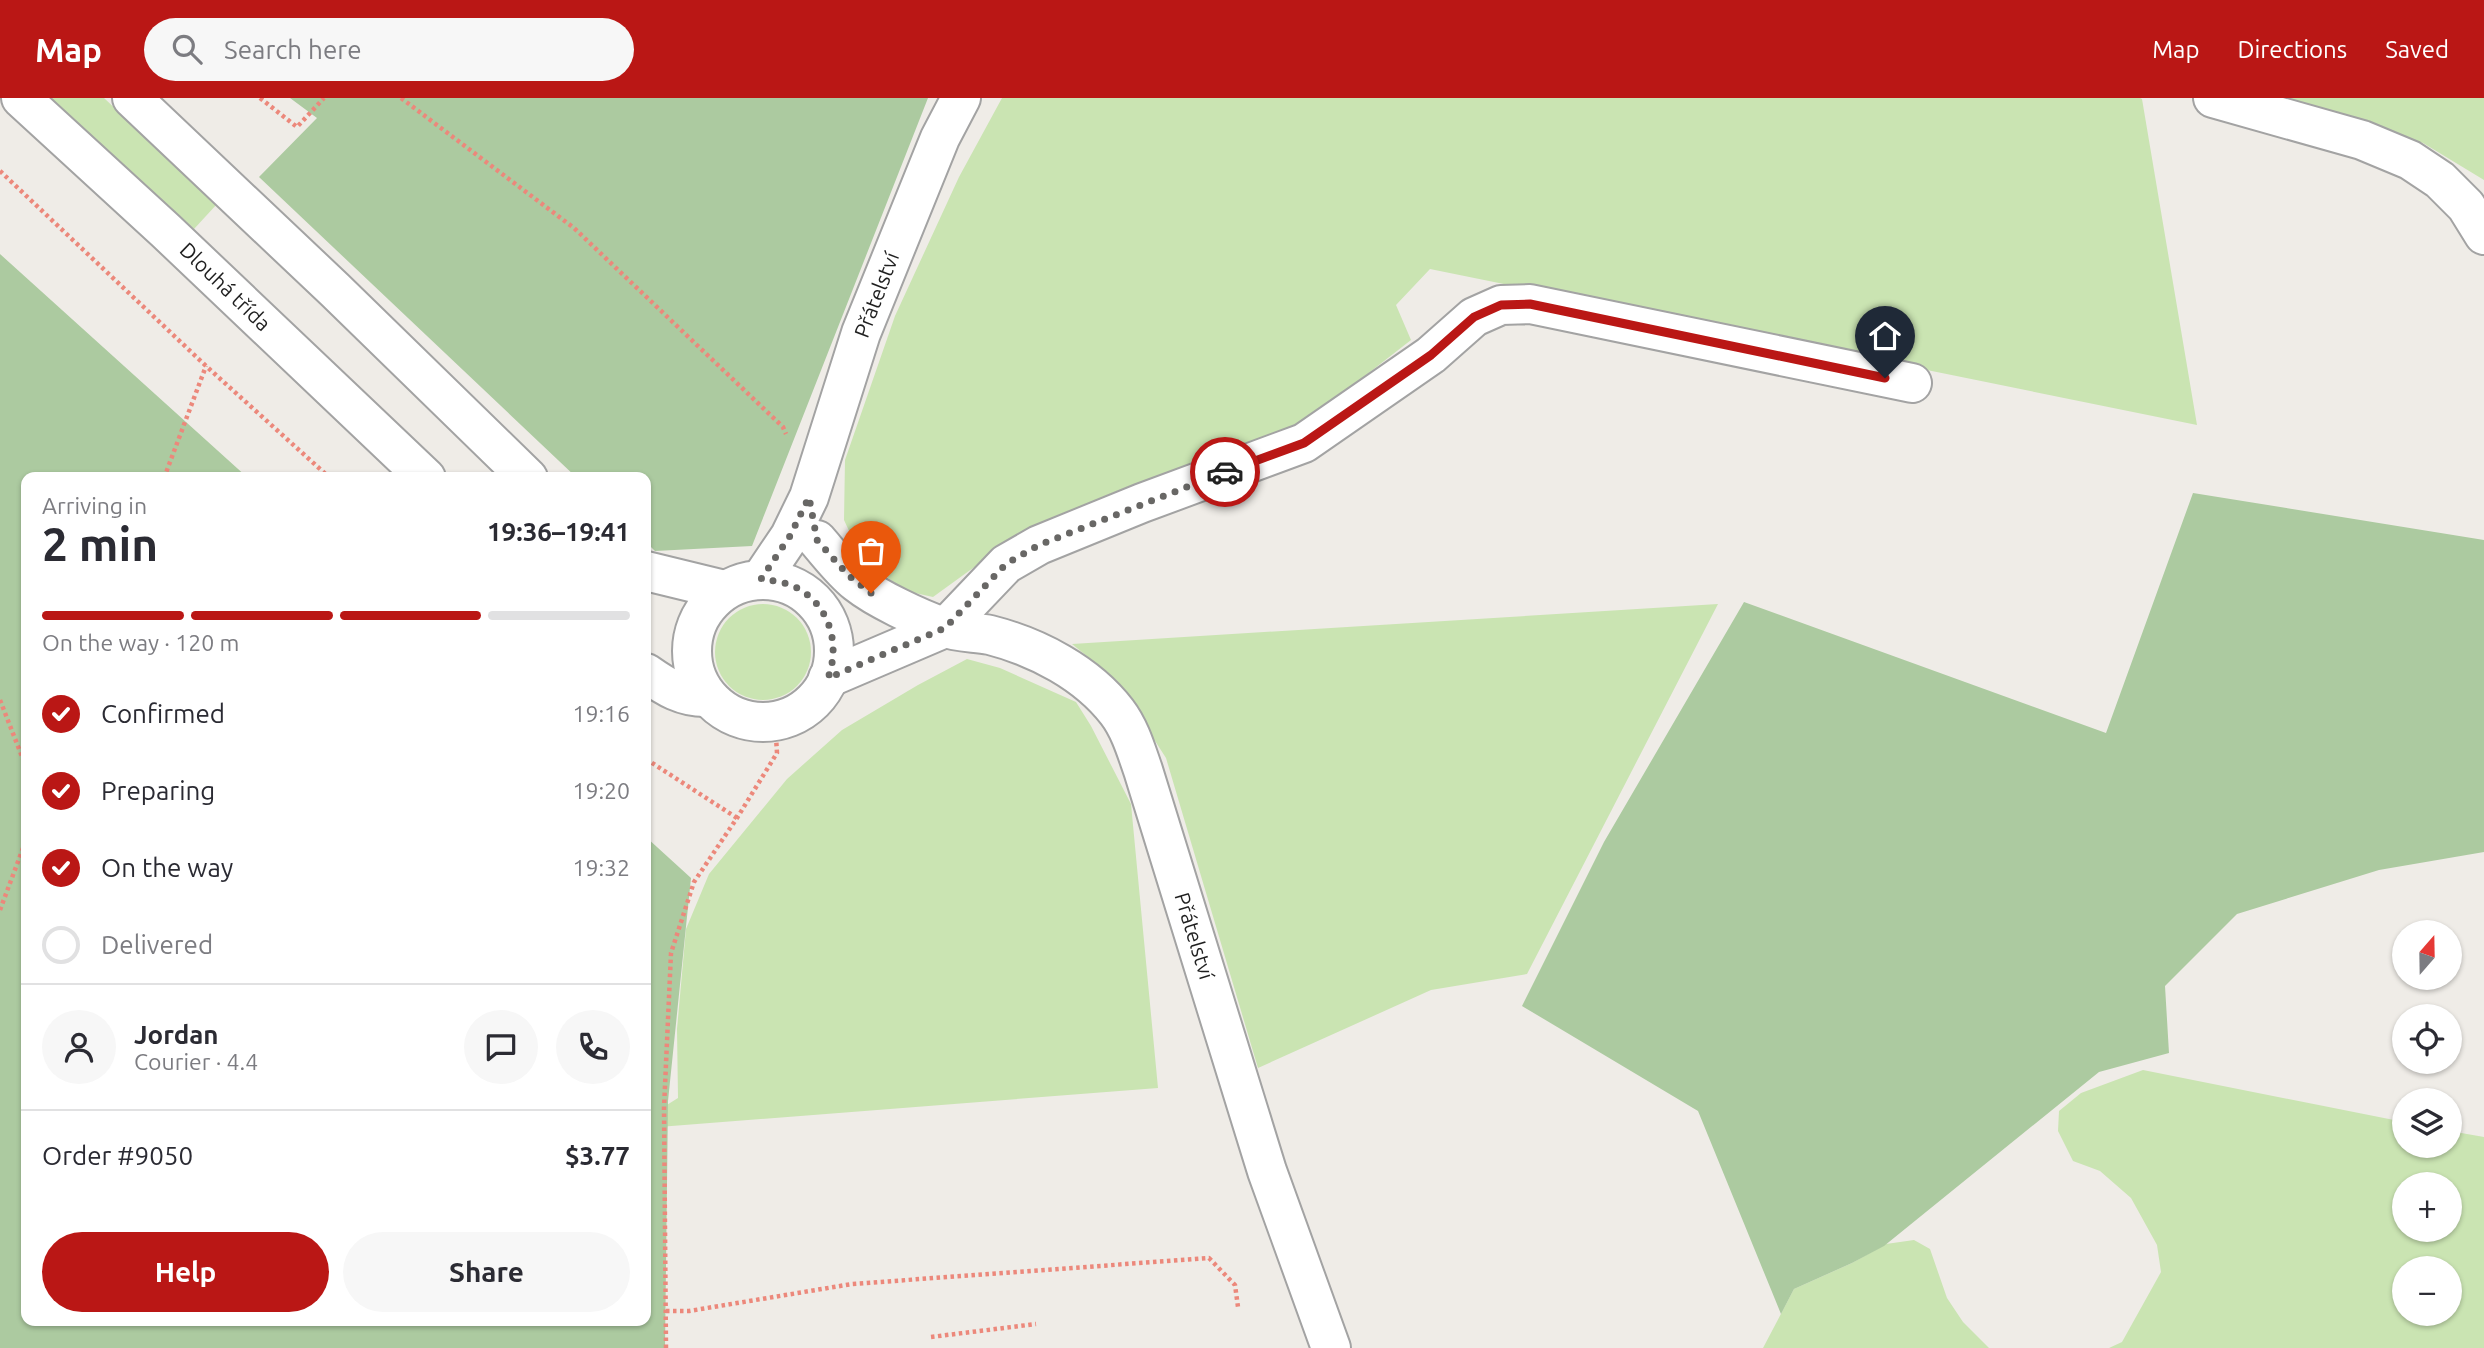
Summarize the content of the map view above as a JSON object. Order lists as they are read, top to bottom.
{
  "streets": {
    "street": ["Dlouhá třída", "Přátelství"]
  },
  "north": "top",
  "page": {
    "header": "Map",
    "search": "Search here",
    "nav": ["Map", "Directions", "Saved"],
    "heading": ["2 min", "Arriving in", "19:36–19:41"],
    "panel": [
      "Jordan",
      "Courier · 4.4",
      "Order #9050",
      "$3.77"
    ],
    "bar": "On the way · 120 m",
    "list": [
      ["Confirmed", "19:16"],
      ["Preparing", "19:20"],
      ["On the way", "19:32"],
      "Delivered"
    ],
    "map_buttons": ["+", "−"],
    "buttons": ["Help", "Share"]
  }
}
